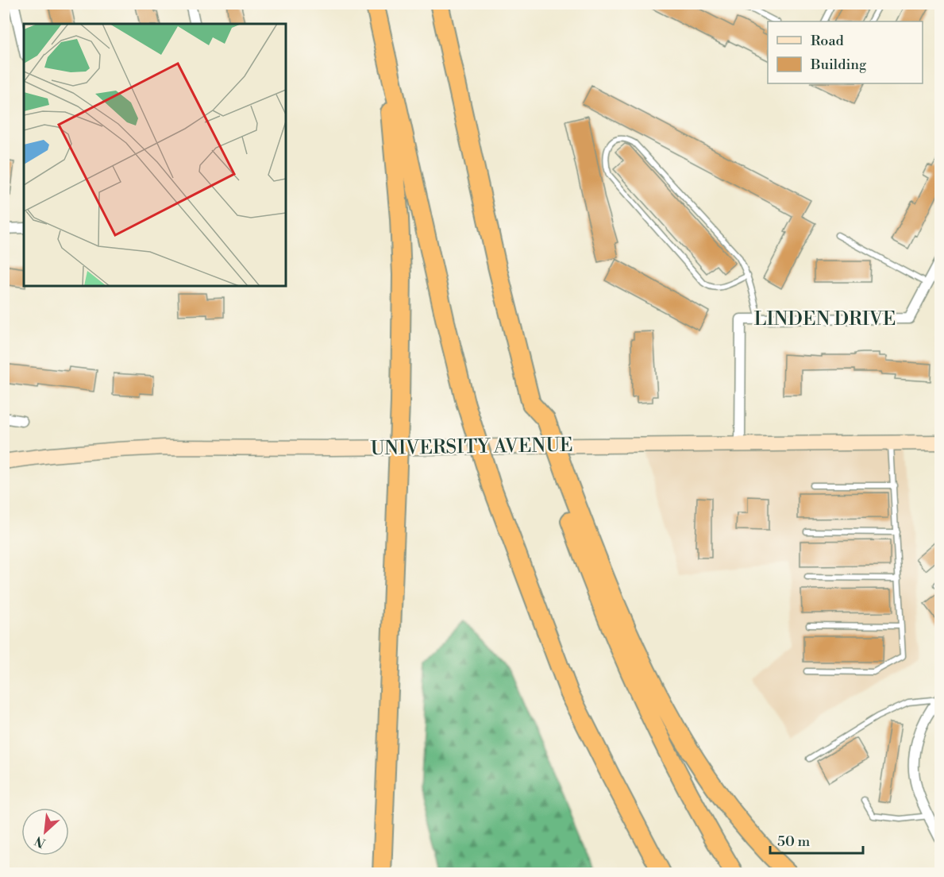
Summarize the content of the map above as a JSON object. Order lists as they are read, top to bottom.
{
  "streets": {
    "main road": ["UNIVERSITY AVENUE"],
    "street": ["LINDEN DRIVE"]
  },
  "crossings": [
    ["LINDEN DRIVE", "UNIVERSITY AVENUE"]
  ],
  "legend": ["Road", "Building"],
  "scale_bar": "50 m",
  "north": "bottom left"
}
